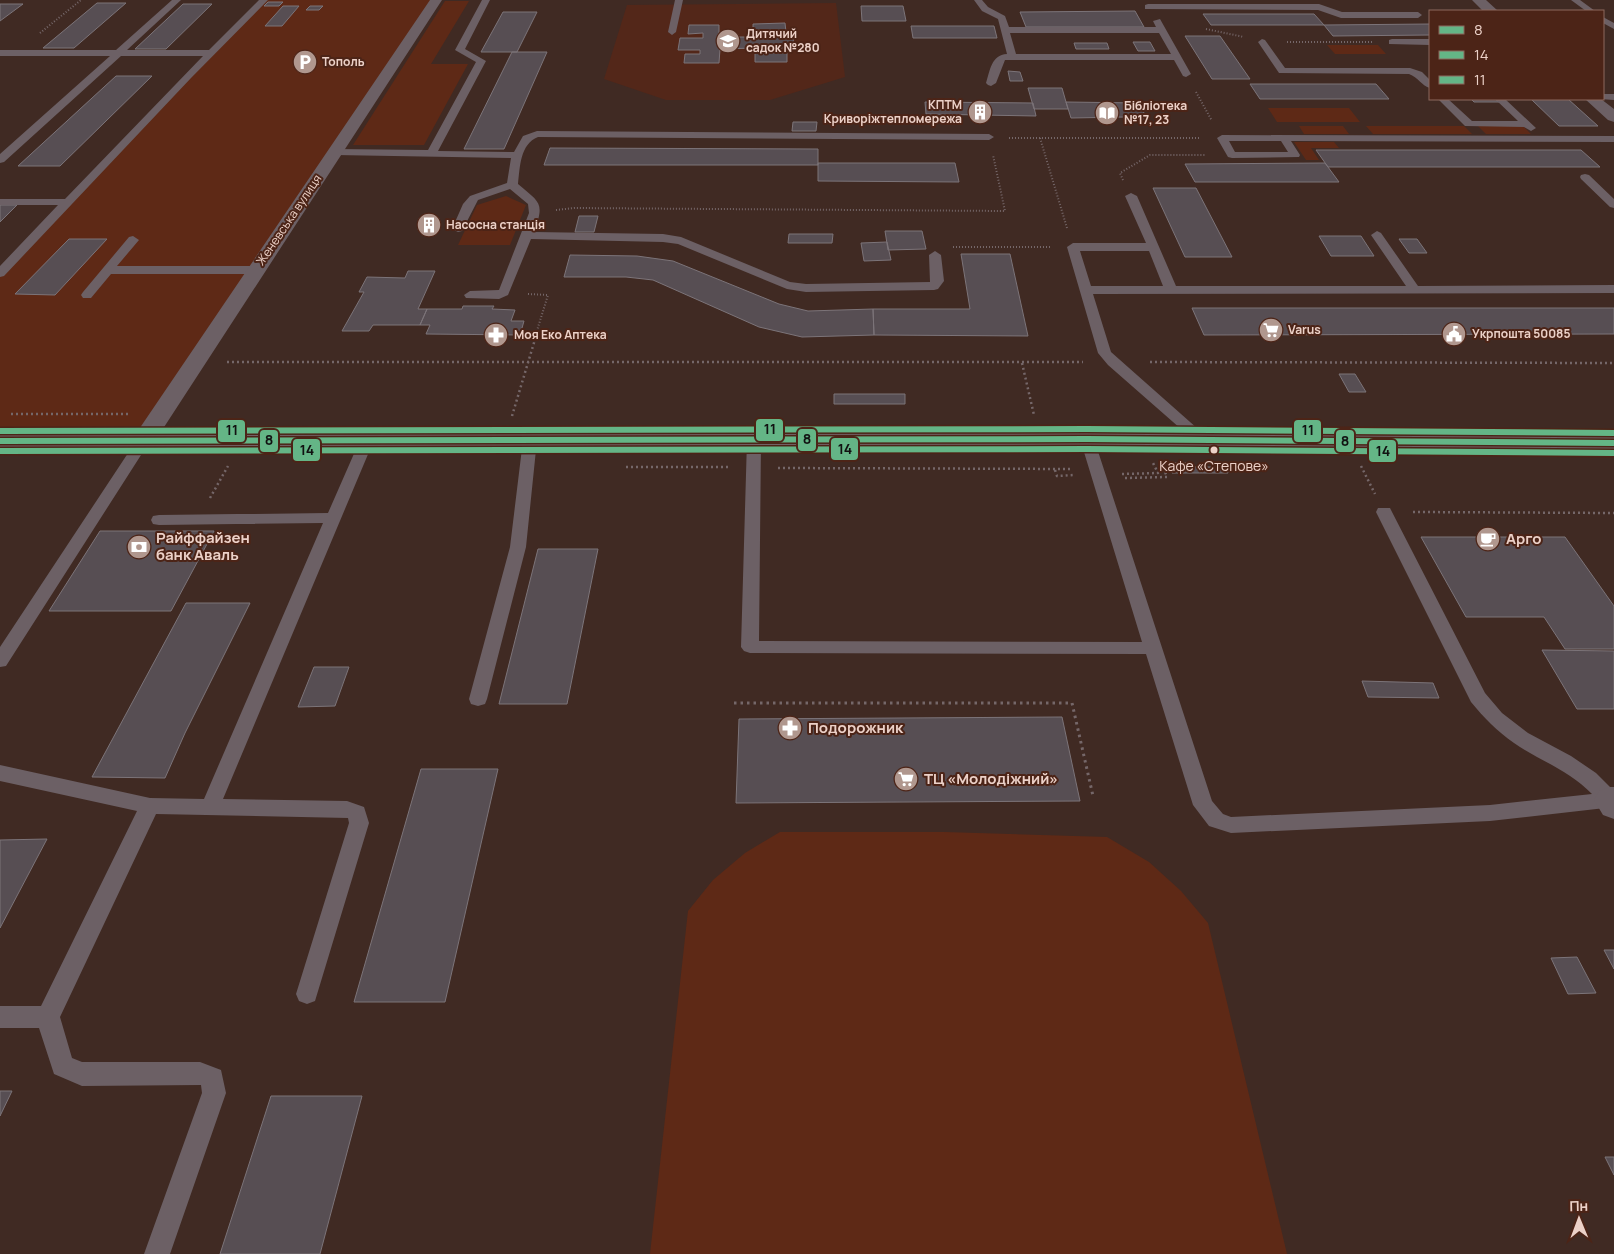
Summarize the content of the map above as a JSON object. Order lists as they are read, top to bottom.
{
  "streets": {
    "street": ["Женевська вулиця"]
  },
  "places": {
    "school or university": ["Дитячий садок №280"],
    "parking": ["Тополь"],
    "building": ["КПТМ Криворіжтепломережа", "Насосна станція"],
    "library": ["Бібліотека №17, 23"],
    "supermarket": ["Varus", "ТЦ «Молодіжний»"],
    "public building": ["Укрпошта 50085"],
    "pharmacy": ["Моя Еко Аптека", "Подорожник"],
    "other": ["Кафе «Степове»"],
    "cafe": ["Арго"],
    "bank": ["Райффайзен банк Аваль"]
  },
  "lines": ["transit line 11", "transit line 8", "transit line 14"],
  "legend": ["8", "14", "11"],
  "north": "top"
}
